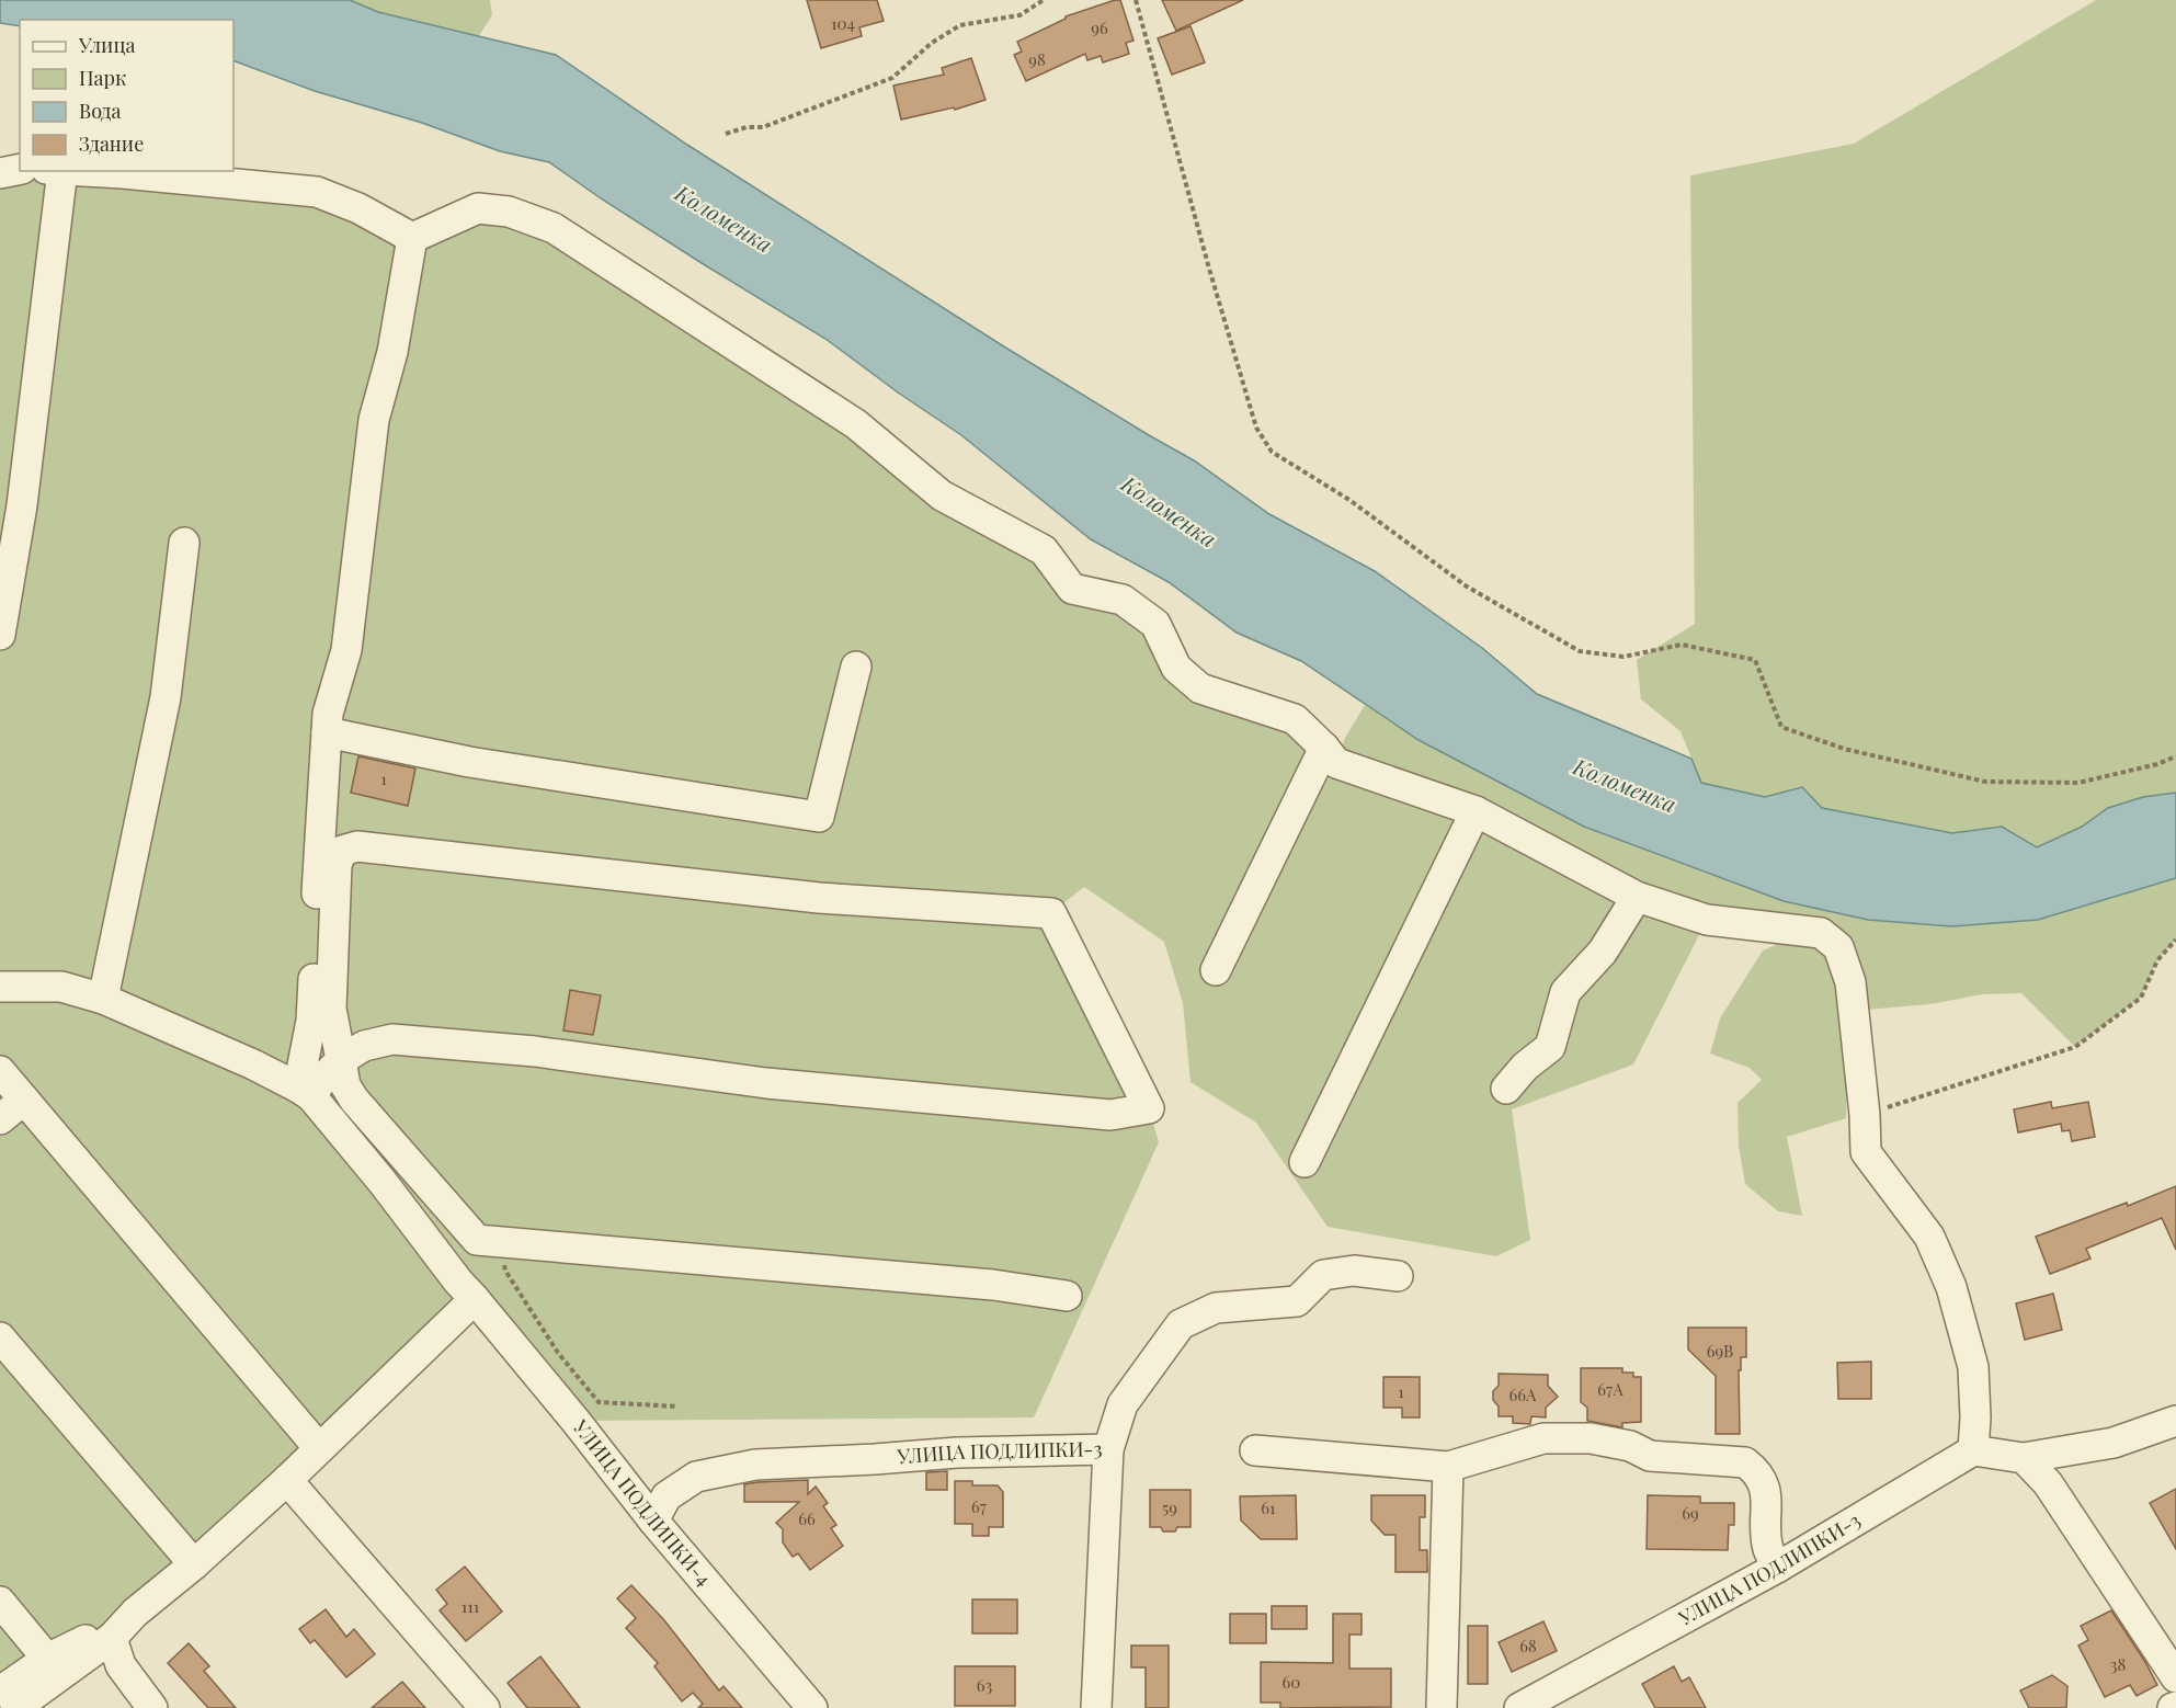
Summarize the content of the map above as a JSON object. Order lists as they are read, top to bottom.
{
  "streets": {
    "street": ["УЛИЦА ПОДЛИПКИ-3", "УЛИЦА ПОДЛИПКИ-4"]
  },
  "crossings": [
    ["УЛИЦА ПОДЛИПКИ-3", "УЛИЦА ПОДЛИПКИ-4"]
  ],
  "water": ["Коломенка"],
  "house_numbers": [
    "104",
    "96",
    "98",
    "1",
    "69В",
    "67А",
    "1",
    "66А",
    "67",
    "59",
    "61",
    "69",
    "66",
    "111",
    "68",
    "38",
    "60",
    "63"
  ],
  "legend": [
    "Улица",
    "Парк",
    "Вода",
    "Здание"
  ]
}
